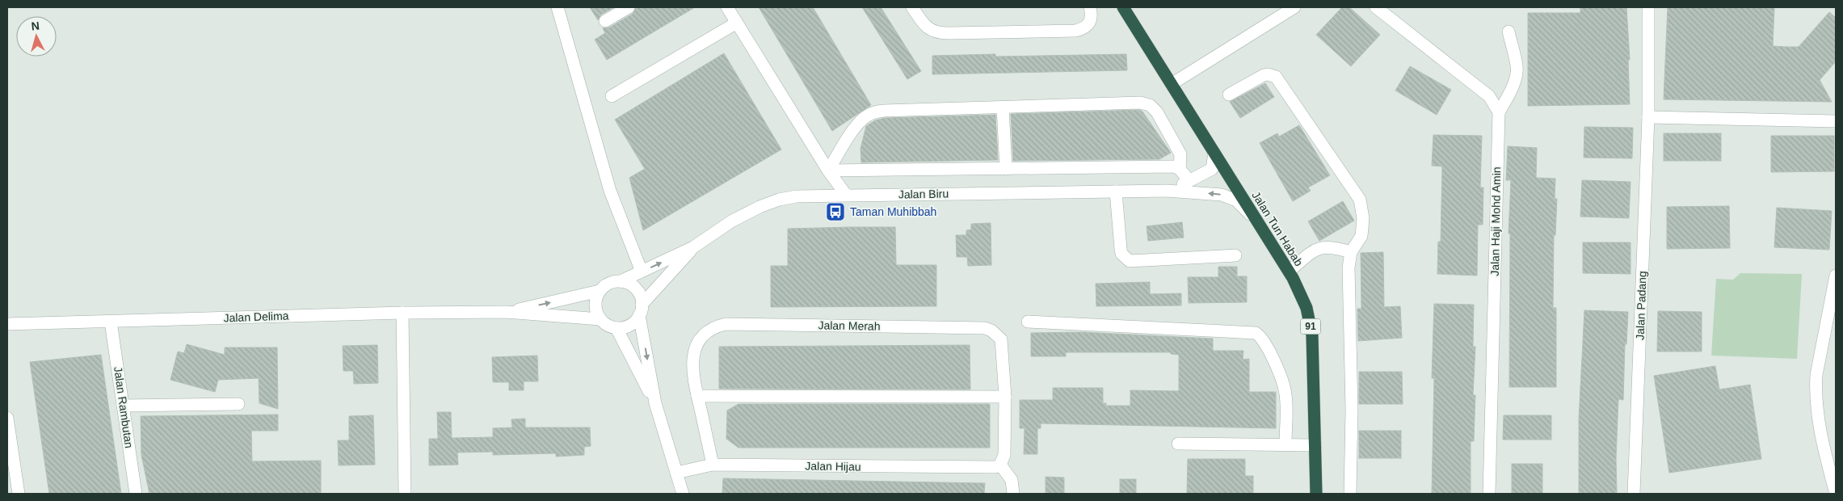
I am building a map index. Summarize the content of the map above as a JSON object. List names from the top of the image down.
{
  "streets": {
    "highway": ["Jalan Tun Habab", "91"],
    "street": [
      "Jalan Biru",
      "Jalan Haji Mohd Amin",
      "Jalan Padang",
      "Jalan Delima",
      "Jalan Merah",
      "Jalan Rambutan",
      "Jalan Hijau"
    ]
  },
  "crossings": [
    ["Jalan Biru", "Jalan Tun Habab"],
    ["Jalan Biru", "Jalan Delima"],
    ["Jalan Delima", "Jalan Rambutan"]
  ],
  "places": {
    "bus stop": ["Taman Muhibbah"]
  },
  "north": "top"
}
